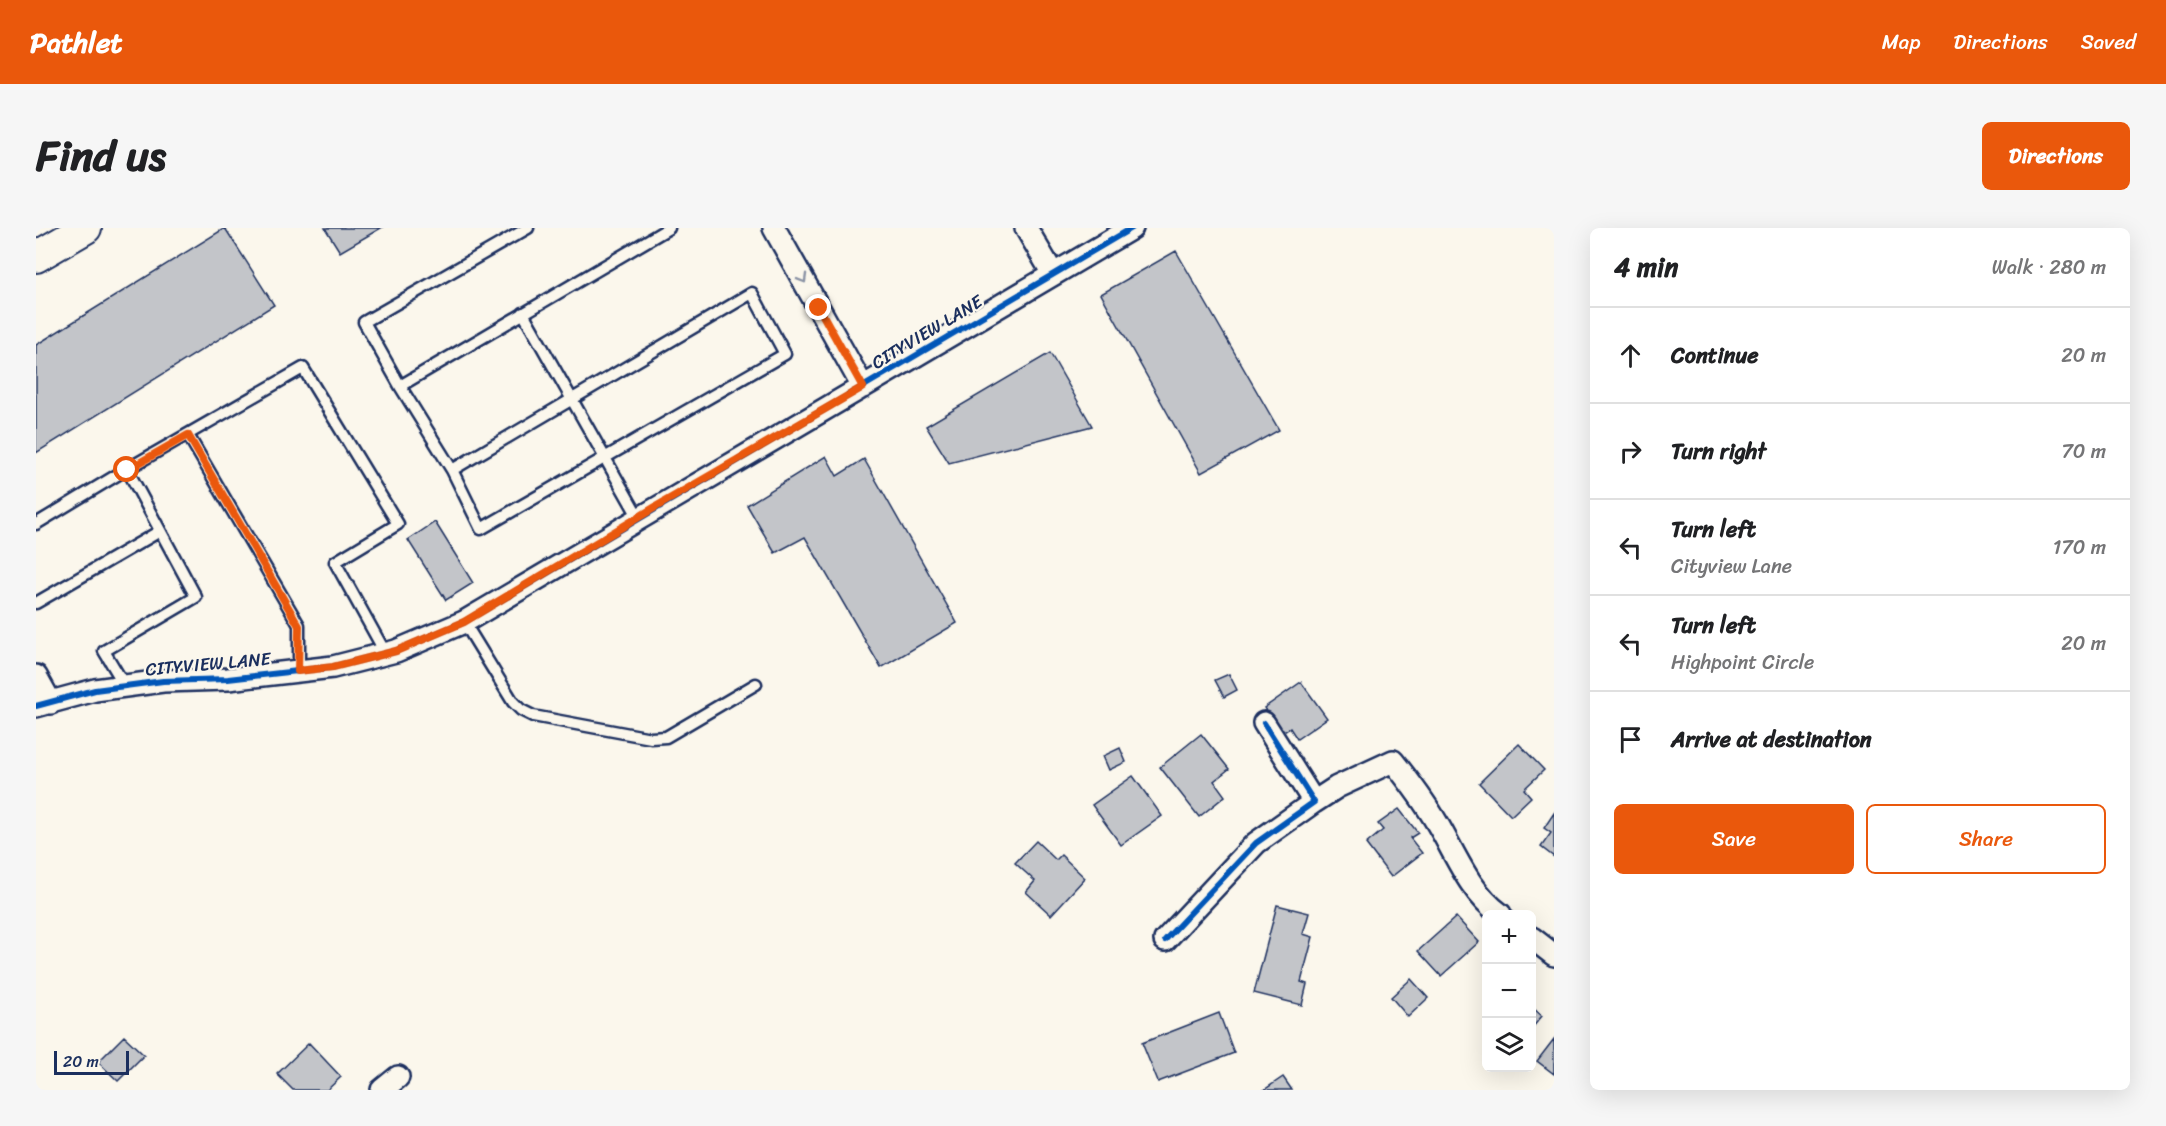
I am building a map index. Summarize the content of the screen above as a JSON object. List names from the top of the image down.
{
  "streets": {
    "street": ["CITYVIEW LANE"]
  },
  "scale_bar": "20 m",
  "page": {
    "header": "Pathlet",
    "nav": ["Map", "Directions", "Saved"],
    "title": "Find us",
    "buttons": [
      "Directions",
      ["Save", "Share"]
    ],
    "heading": ["4 min", "Walk · 280 m"],
    "list": [
      ["Continue", "20 m"],
      ["Turn right", "70 m"],
      ["Turn left", "Cityview Lane", "170 m"],
      ["Turn left", "Highpoint Circle", "20 m"],
      "Arrive at destination"
    ],
    "map_buttons": ["+", "−"],
    "scale": "20 m"
  }
}
